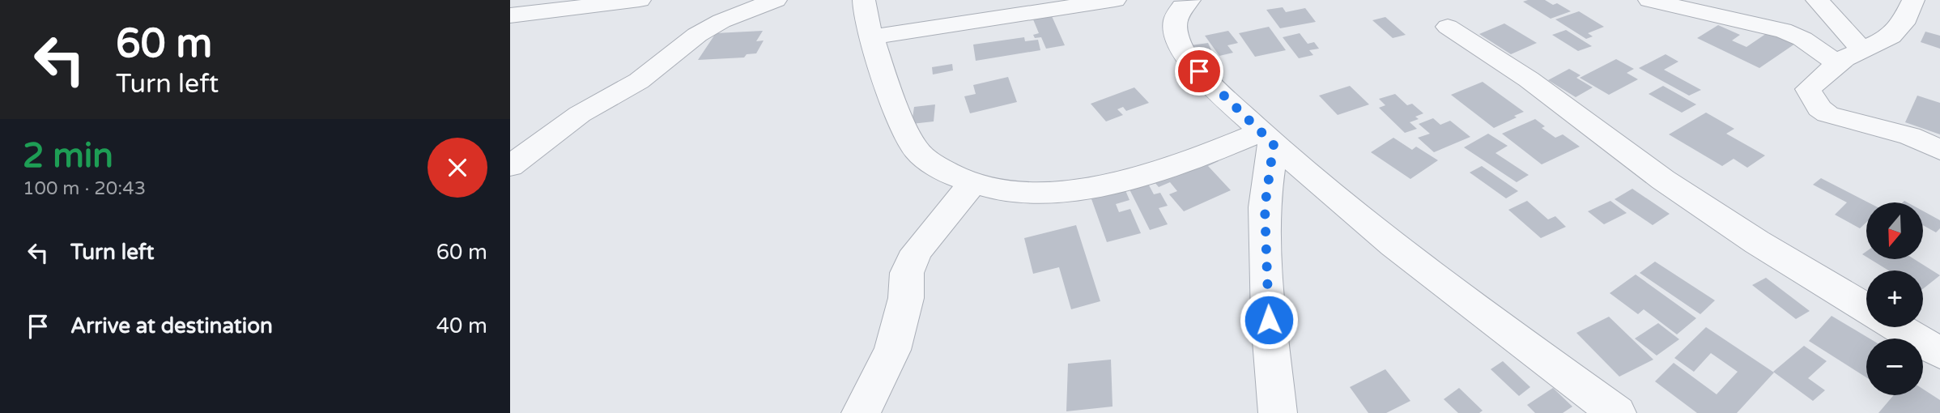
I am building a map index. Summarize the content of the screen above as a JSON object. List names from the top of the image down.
{
  "north": "bottom",
  "page": {
    "turn": ["60 m", "Turn left"],
    "heading": ["2 min", "100 m · 20:43"],
    "map_buttons": ["+", "−"],
    "list": [
      {
        "name": "Turn left",
        "value": "60 m"
      },
      {
        "name": "Arrive at destination",
        "value": "40 m"
      }
    ]
  }
}
